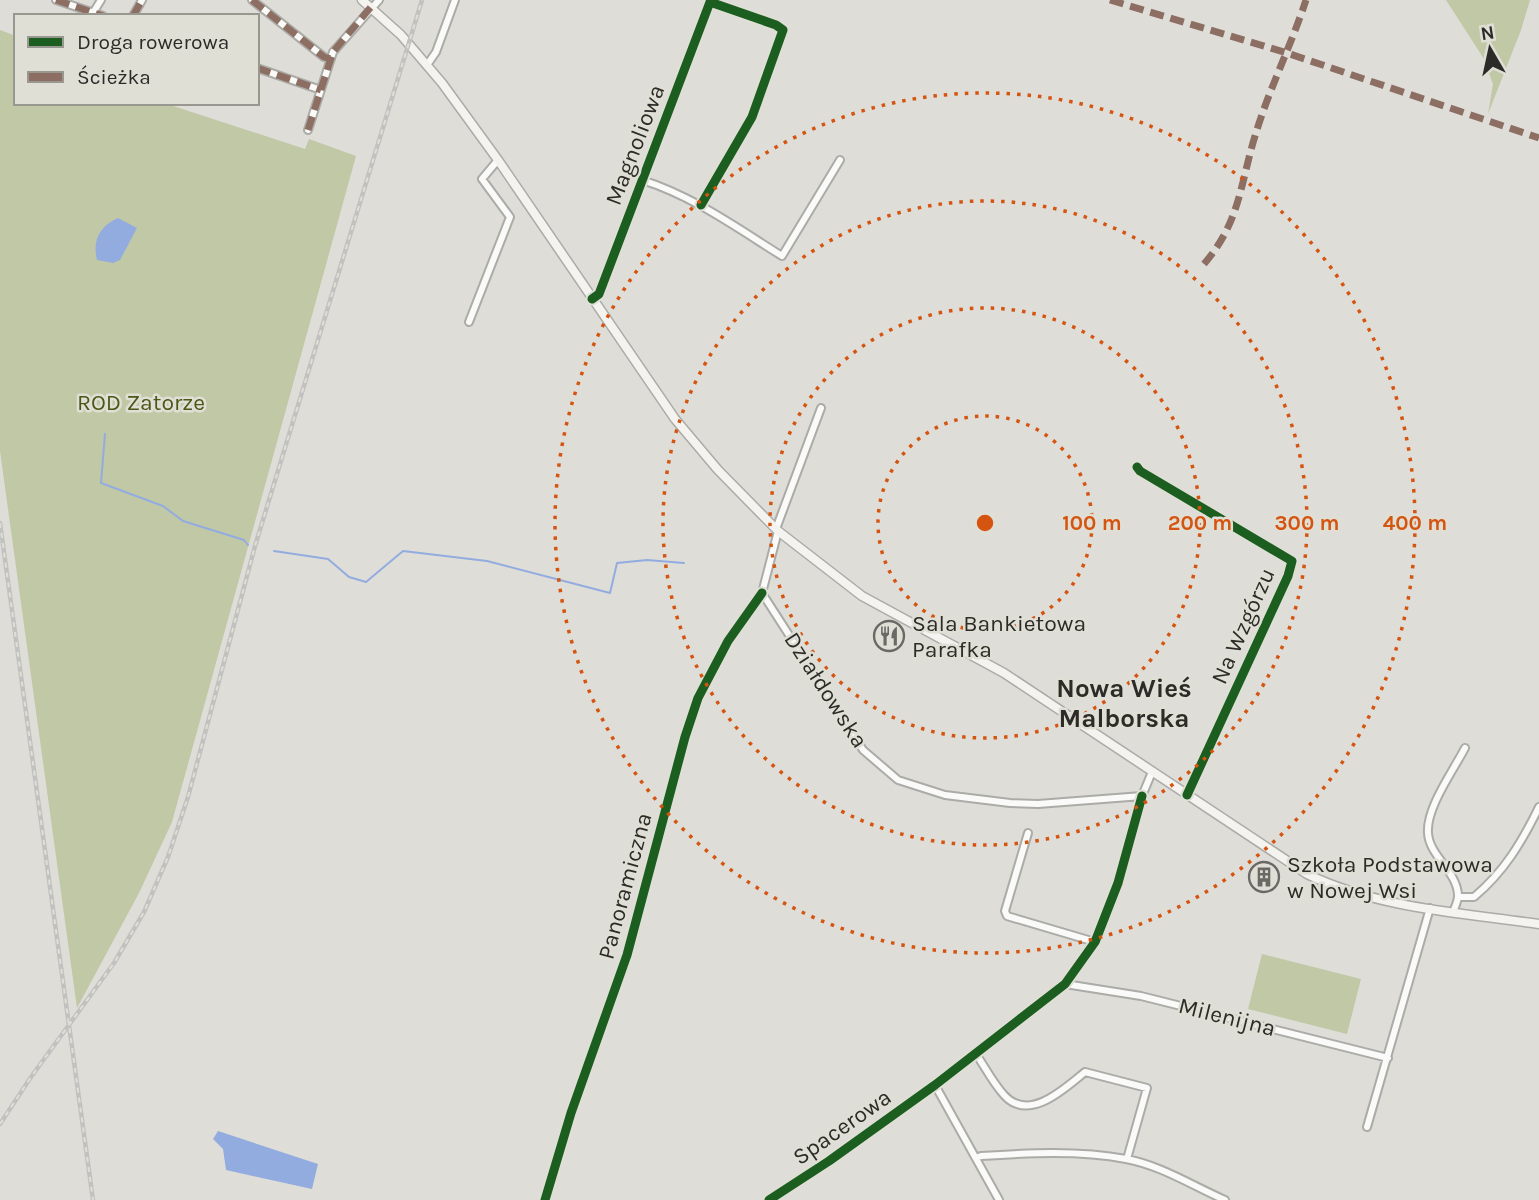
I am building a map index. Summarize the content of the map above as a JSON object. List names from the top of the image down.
{
  "streets": {
    "street": [
      "Magnoliowa",
      "Na Wzgórzu",
      "Działdowska",
      "Panoramiczna",
      "Milenijna",
      "Spacerowa"
    ]
  },
  "crossings": [
    ["Działdowska", "Panoramiczna"],
    ["Działdowska", "Spacerowa"],
    ["Milenijna", "Spacerowa"]
  ],
  "districts": ["Nowa Wieś Malborska"],
  "parks": ["ROD Zatorze"],
  "places": {
    "restaurant": ["Sala Bankietowa Parafka"],
    "building": ["Szkoła Podstawowa w Nowej Wsi"]
  },
  "legend": ["Droga rowerowa", "Ścieżka"],
  "north": "top",
  "rings": [
    "100 m",
    "200 m",
    "300 m",
    "400 m"
  ]
}
